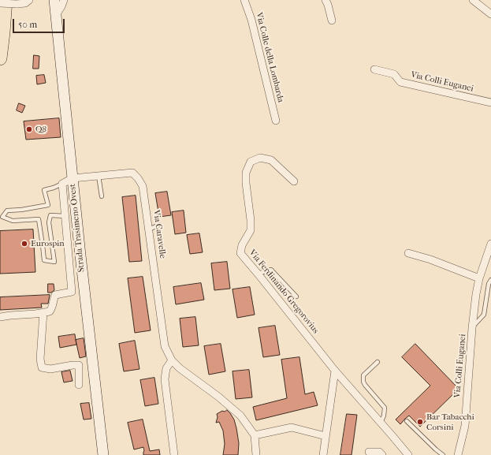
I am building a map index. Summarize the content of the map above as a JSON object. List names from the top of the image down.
{
  "streets": {
    "main road": ["Strada Trasimeno Ovest"],
    "street": [
      "Via Colle della Lombarda",
      "Via Colli Euganei",
      "Via Caravelle",
      "Via Ferdinando Gregorovius"
    ]
  },
  "crossings": [
    ["Strada Trasimeno Ovest", "Via Caravelle"]
  ],
  "places": ["Q8", "Eurospin", "Bar Tabacchi Corsini"],
  "scale_bar": "50 m"
}
